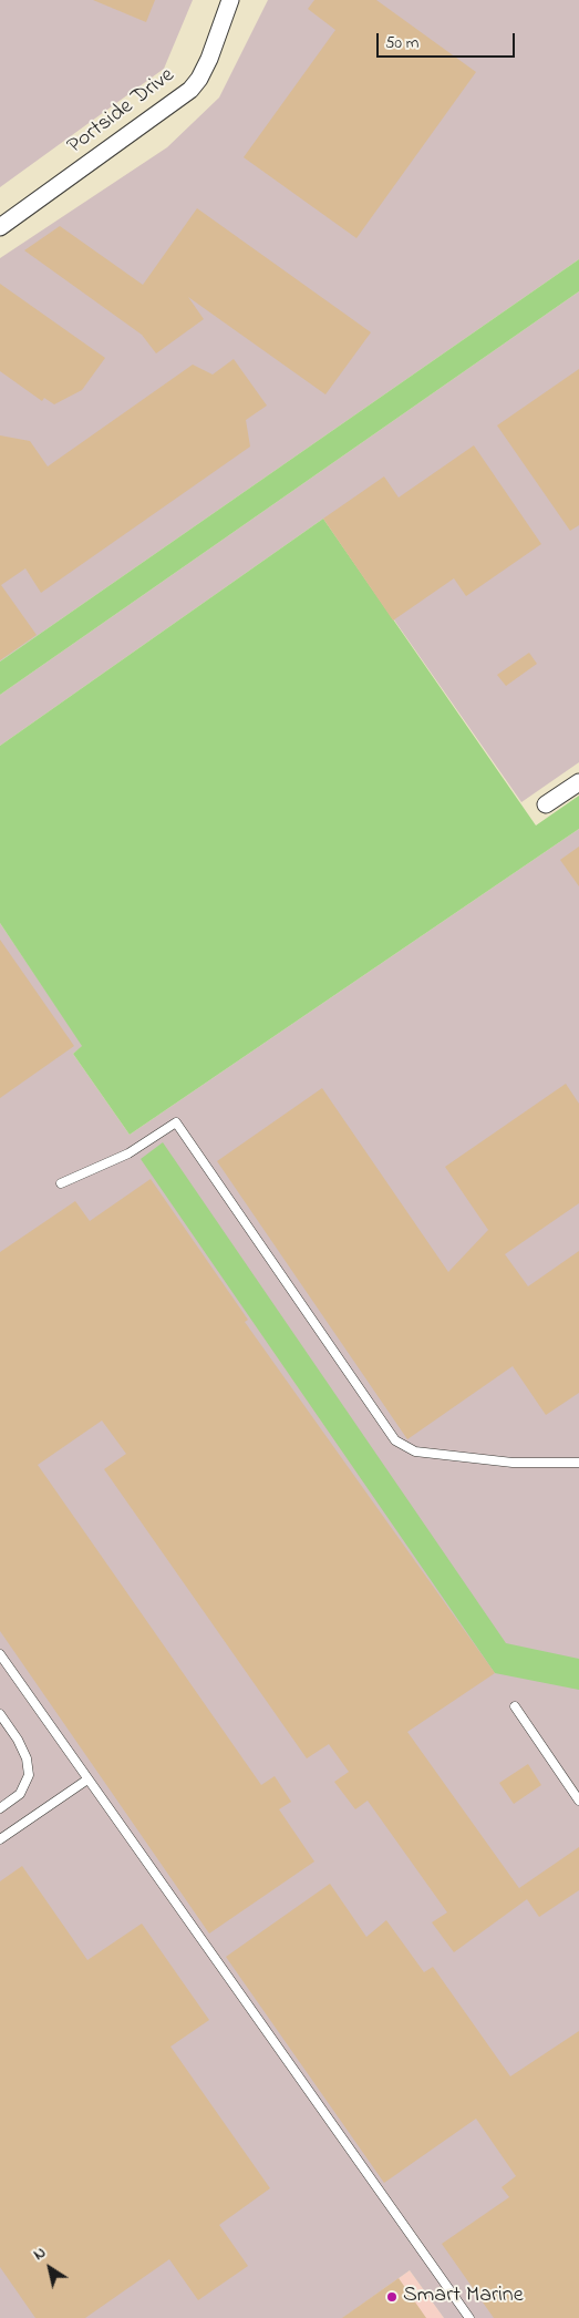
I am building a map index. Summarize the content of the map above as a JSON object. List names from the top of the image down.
{
  "streets": {
    "street": ["Portside Drive"]
  },
  "places": ["Smart Marine"],
  "scale_bar": "50 m",
  "north": "top left"
}
